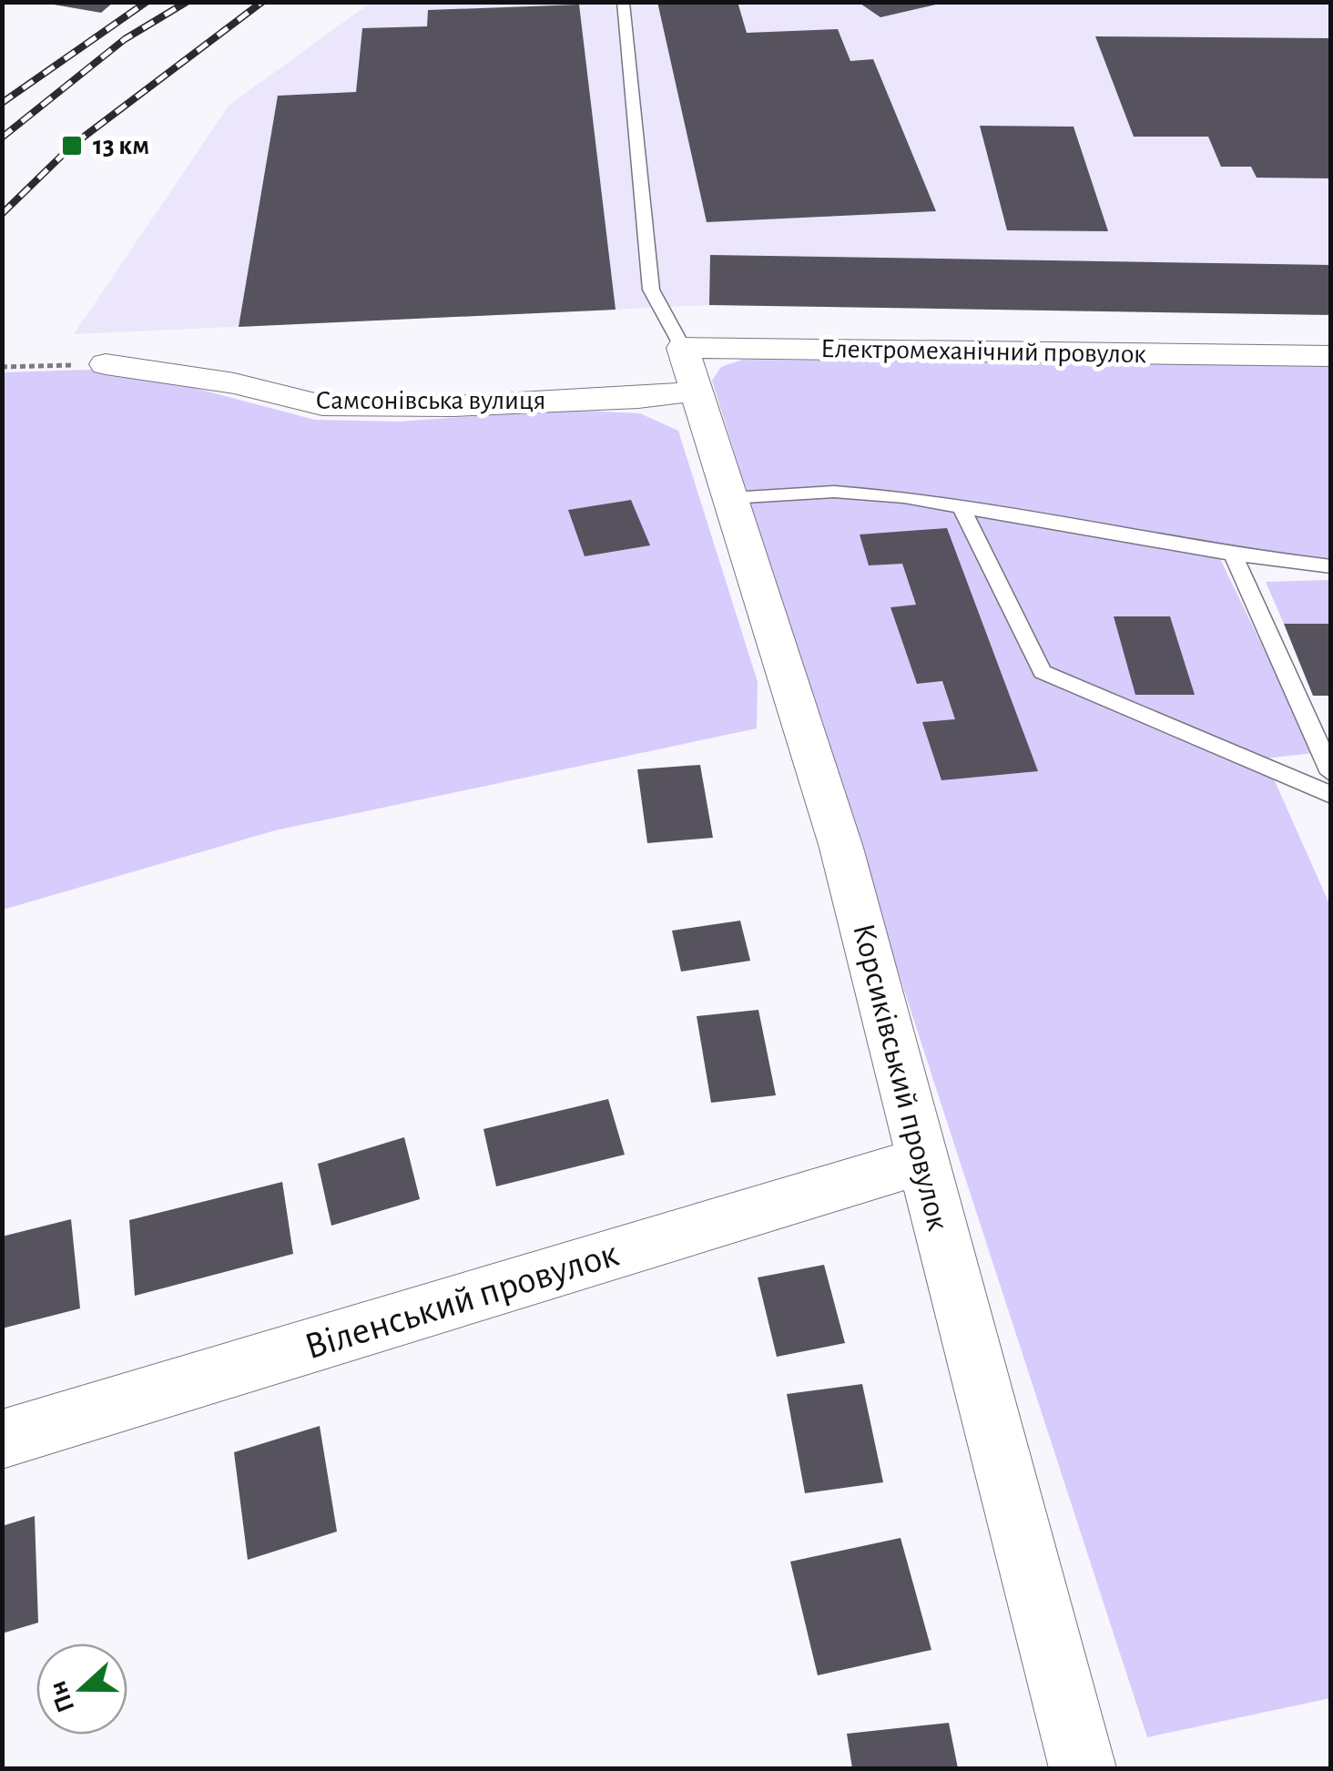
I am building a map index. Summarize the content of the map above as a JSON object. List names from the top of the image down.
{
  "streets": {
    "street": [
      "Електромеханічний провулок",
      "Самсонівська вулиця",
      "Корсиківський провулок",
      "Віленський провулок"
    ]
  },
  "crossings": [
    ["Самсонівська вулиця", "Корсиківський провулок"],
    ["Корсиківський провулок", "Віленський провулок"]
  ],
  "places": {
    "transit": ["13 км"]
  },
  "north": "left"
}
